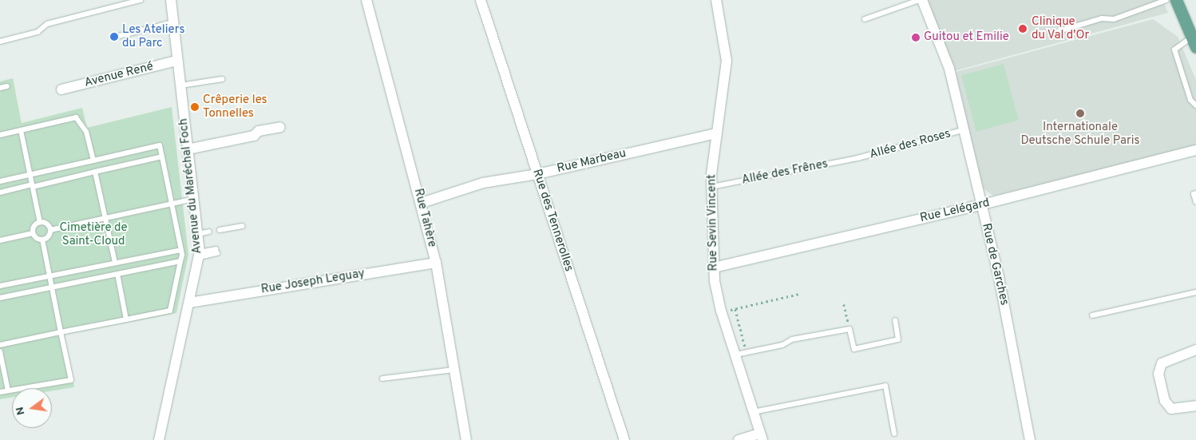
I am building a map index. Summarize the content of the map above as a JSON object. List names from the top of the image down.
{
  "streets": {
    "street": [
      "Avenue René",
      "Rue Marbeau",
      "Avenue du Maréchal Foch",
      "Rue Lelégard",
      "Rue Tahère",
      "Rue des Tennerolles",
      "Rue Sevin Vincent",
      "Rue de Garches",
      "Rue Joseph Leguay"
    ],
    "lane": ["Allée des Roses", "Allée des Frênes"]
  },
  "crossings": [
    ["Avenue René", "Avenue du Maréchal Foch"],
    ["Allée des Roses", "Allée des Frênes"],
    ["Allée des Roses", "Rue de Garches"],
    ["Rue Marbeau", "Rue Tahère"],
    ["Rue Marbeau", "Rue des Tennerolles"],
    ["Rue Marbeau", "Rue Sevin Vincent"],
    ["Allée des Frênes", "Rue Sevin Vincent"],
    ["Avenue du Maréchal Foch", "Rue Joseph Leguay"],
    ["Rue Lelégard", "Rue Sevin Vincent"],
    ["Rue Lelégard", "Rue de Garches"],
    ["Rue Tahère", "Rue Joseph Leguay"]
  ],
  "parks": ["Cimetière de Saint-Cloud"],
  "places": [
    "Clinique du Val d'Or",
    "Les Ateliers du Parc",
    "Guitou et Emilie",
    "Crêperie les Tonnelles",
    "Internationale Deutsche Schule Paris"
  ],
  "north": "left"
}
